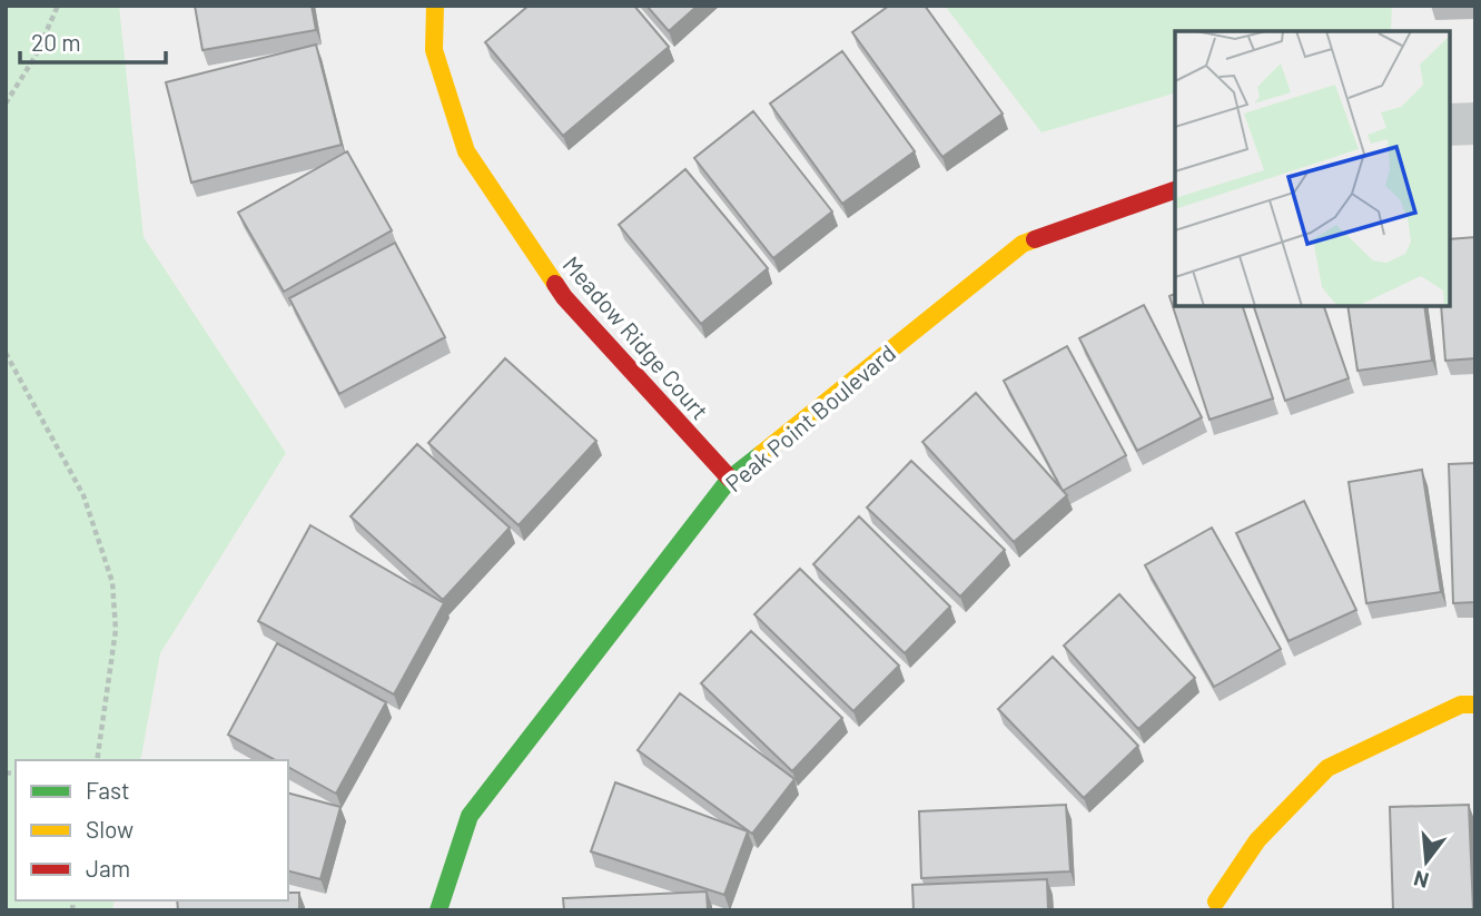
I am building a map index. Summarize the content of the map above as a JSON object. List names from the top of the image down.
{
  "streets": {
    "street": ["Meadow Ridge Court", "Peak Point Boulevard"]
  },
  "crossings": [
    ["Meadow Ridge Court", "Peak Point Boulevard"]
  ],
  "legend": ["Fast", "Slow", "Jam"],
  "scale_bar": "20 m",
  "north": "bottom"
}
